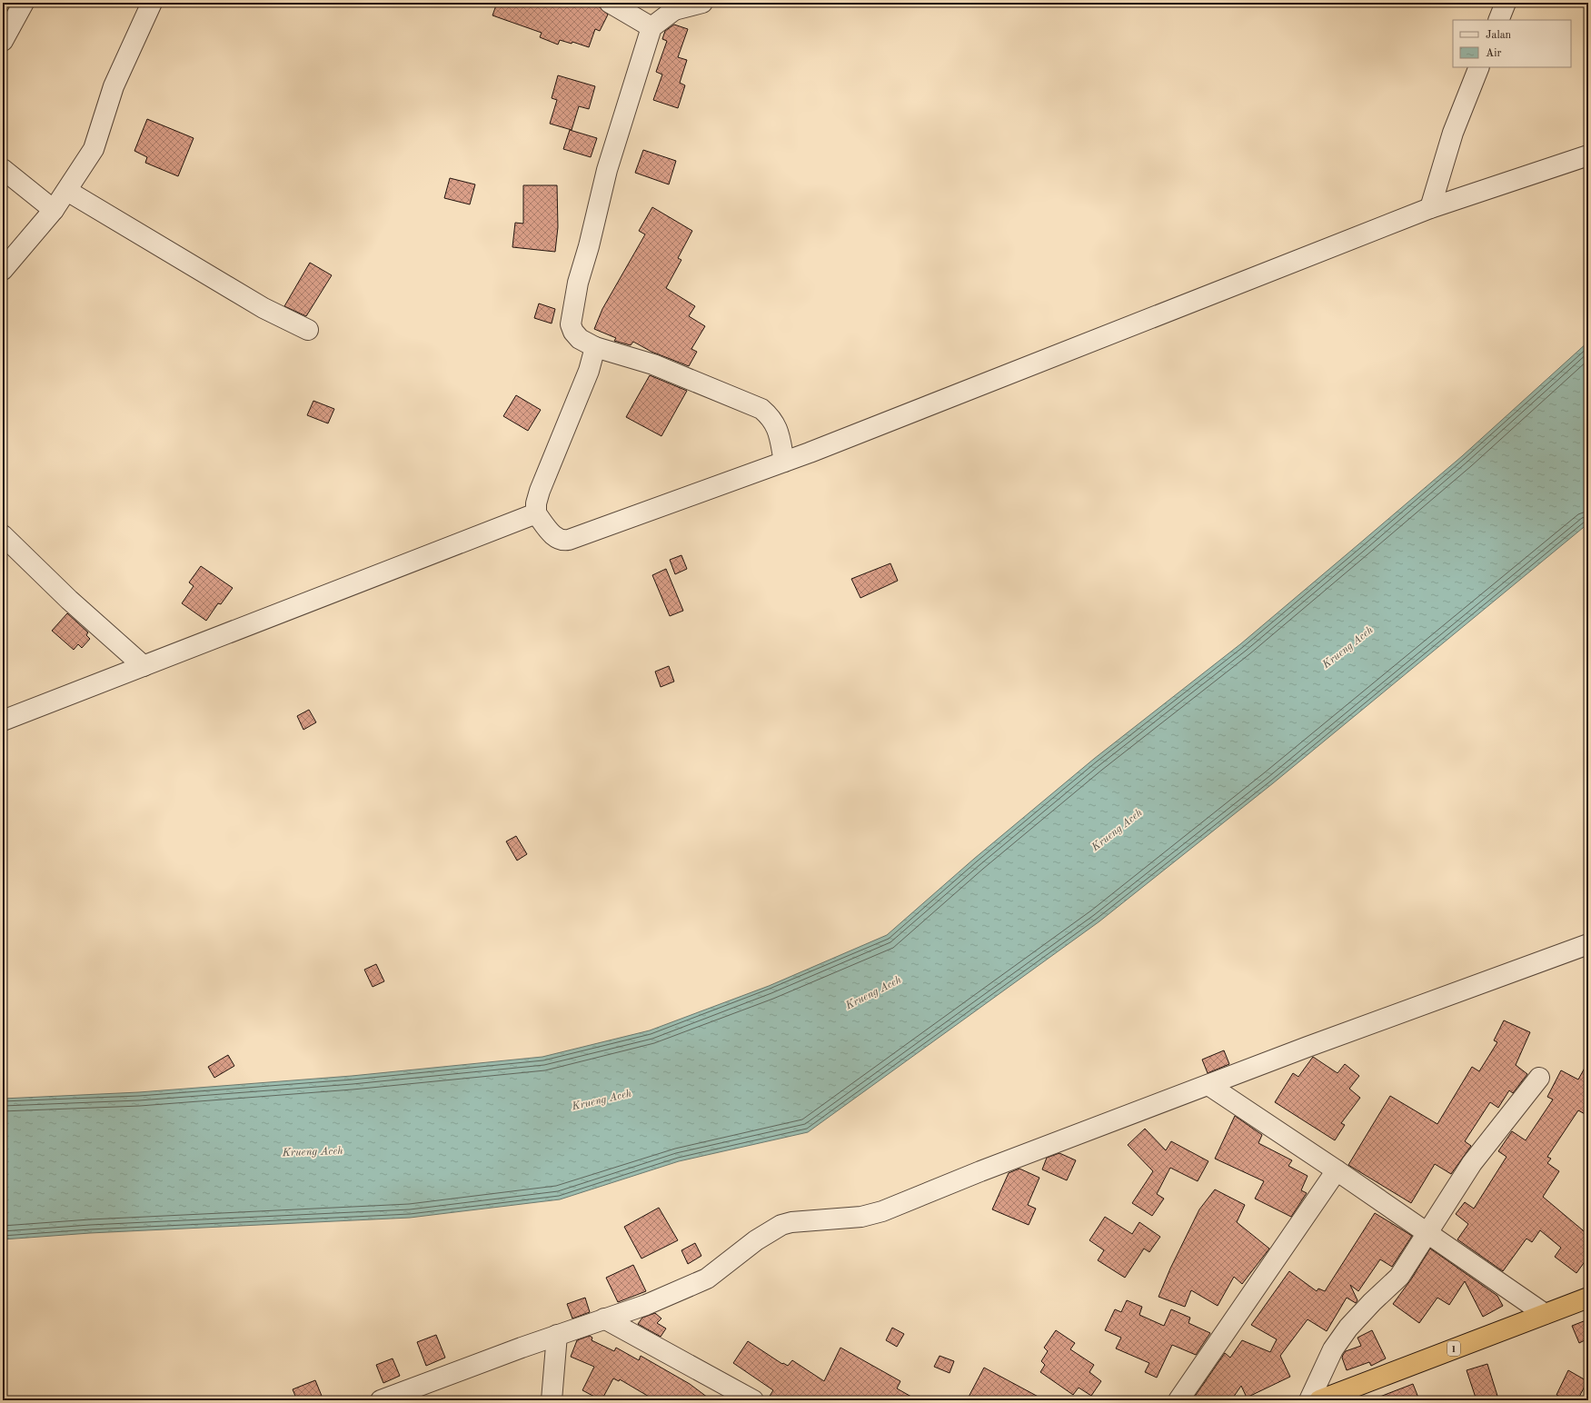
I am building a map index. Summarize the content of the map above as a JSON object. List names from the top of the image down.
{
  "streets": {
    "highway": ["1"]
  },
  "water": ["Krueng Aceh"],
  "legend": ["Jalan", "Air"]
}
